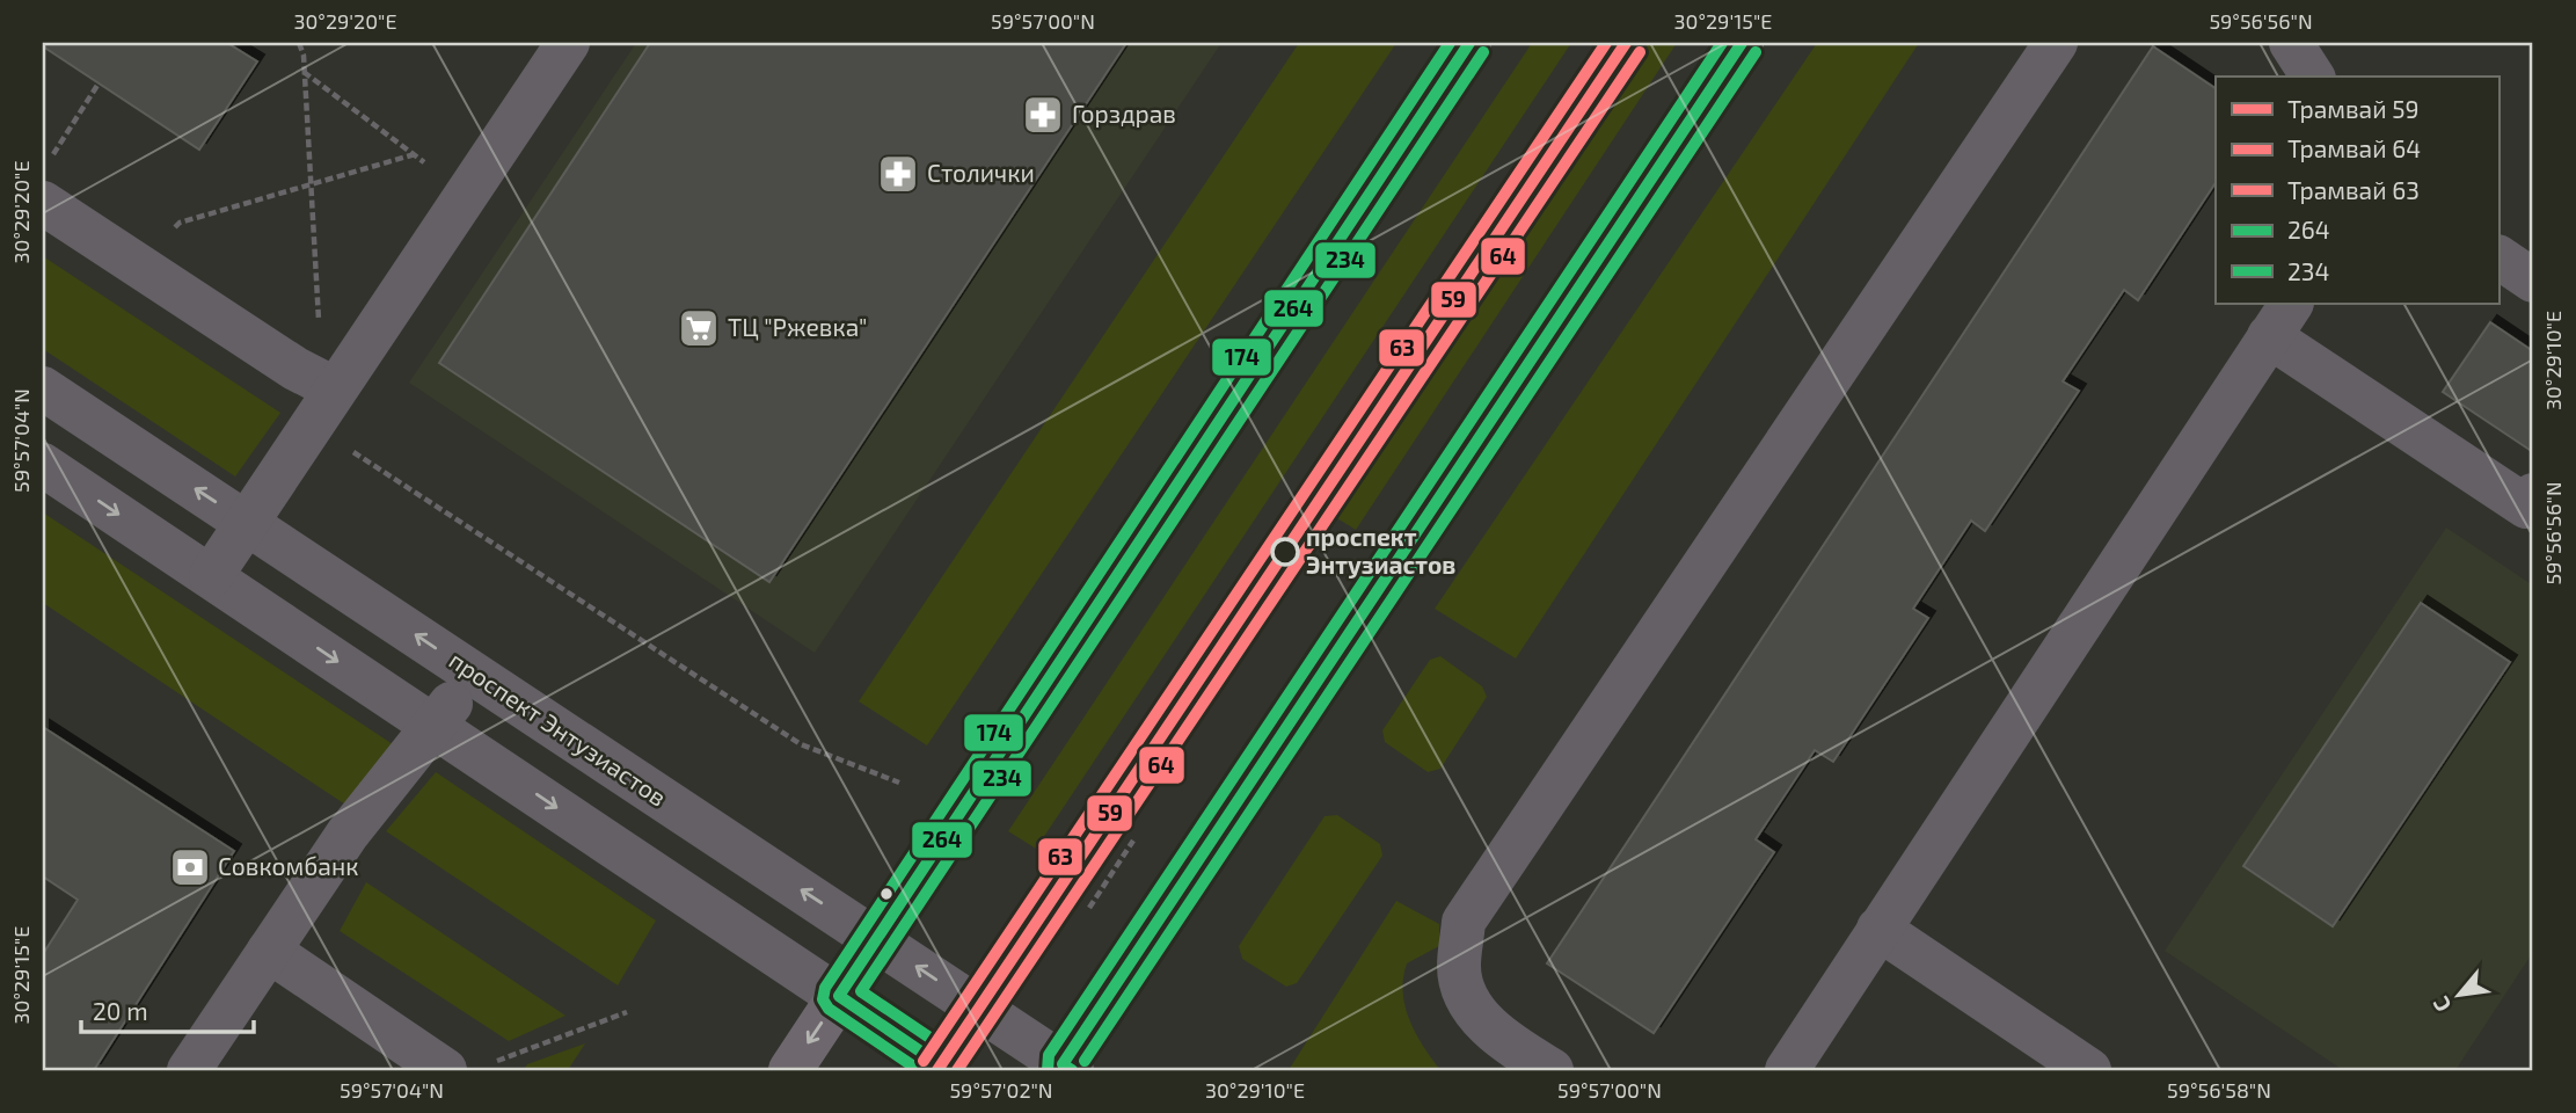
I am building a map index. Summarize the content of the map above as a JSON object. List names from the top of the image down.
{
  "streets": {
    "street": ["проспект Энтузиастов"]
  },
  "places": {
    "pharmacy": ["Горздрав", "Столички"],
    "supermarket": ["ТЦ \"Ржевка\""],
    "other": ["проспект Энтузиастов"],
    "bank": ["Совкомбанк"]
  },
  "lines": [
    "tram line 59",
    "tram line 63",
    "transit line 264",
    "transit line 174",
    "tram line 64",
    "transit line 234"
  ],
  "legend": [
    "Трамвай 59",
    "Трамвай 64",
    "Трамвай 63",
    "264",
    "234"
  ],
  "scale_bar": "20 m",
  "north": "bottom left",
  "coordinates": [
    "30°29'20\"E",
    "59°57'00\"N",
    "30°29'15\"E",
    "59°56'56\"N",
    "30°29'10\"E",
    "59°57'04\"N",
    "59°57'02\"N",
    "59°56'58\"N"
  ]
}
